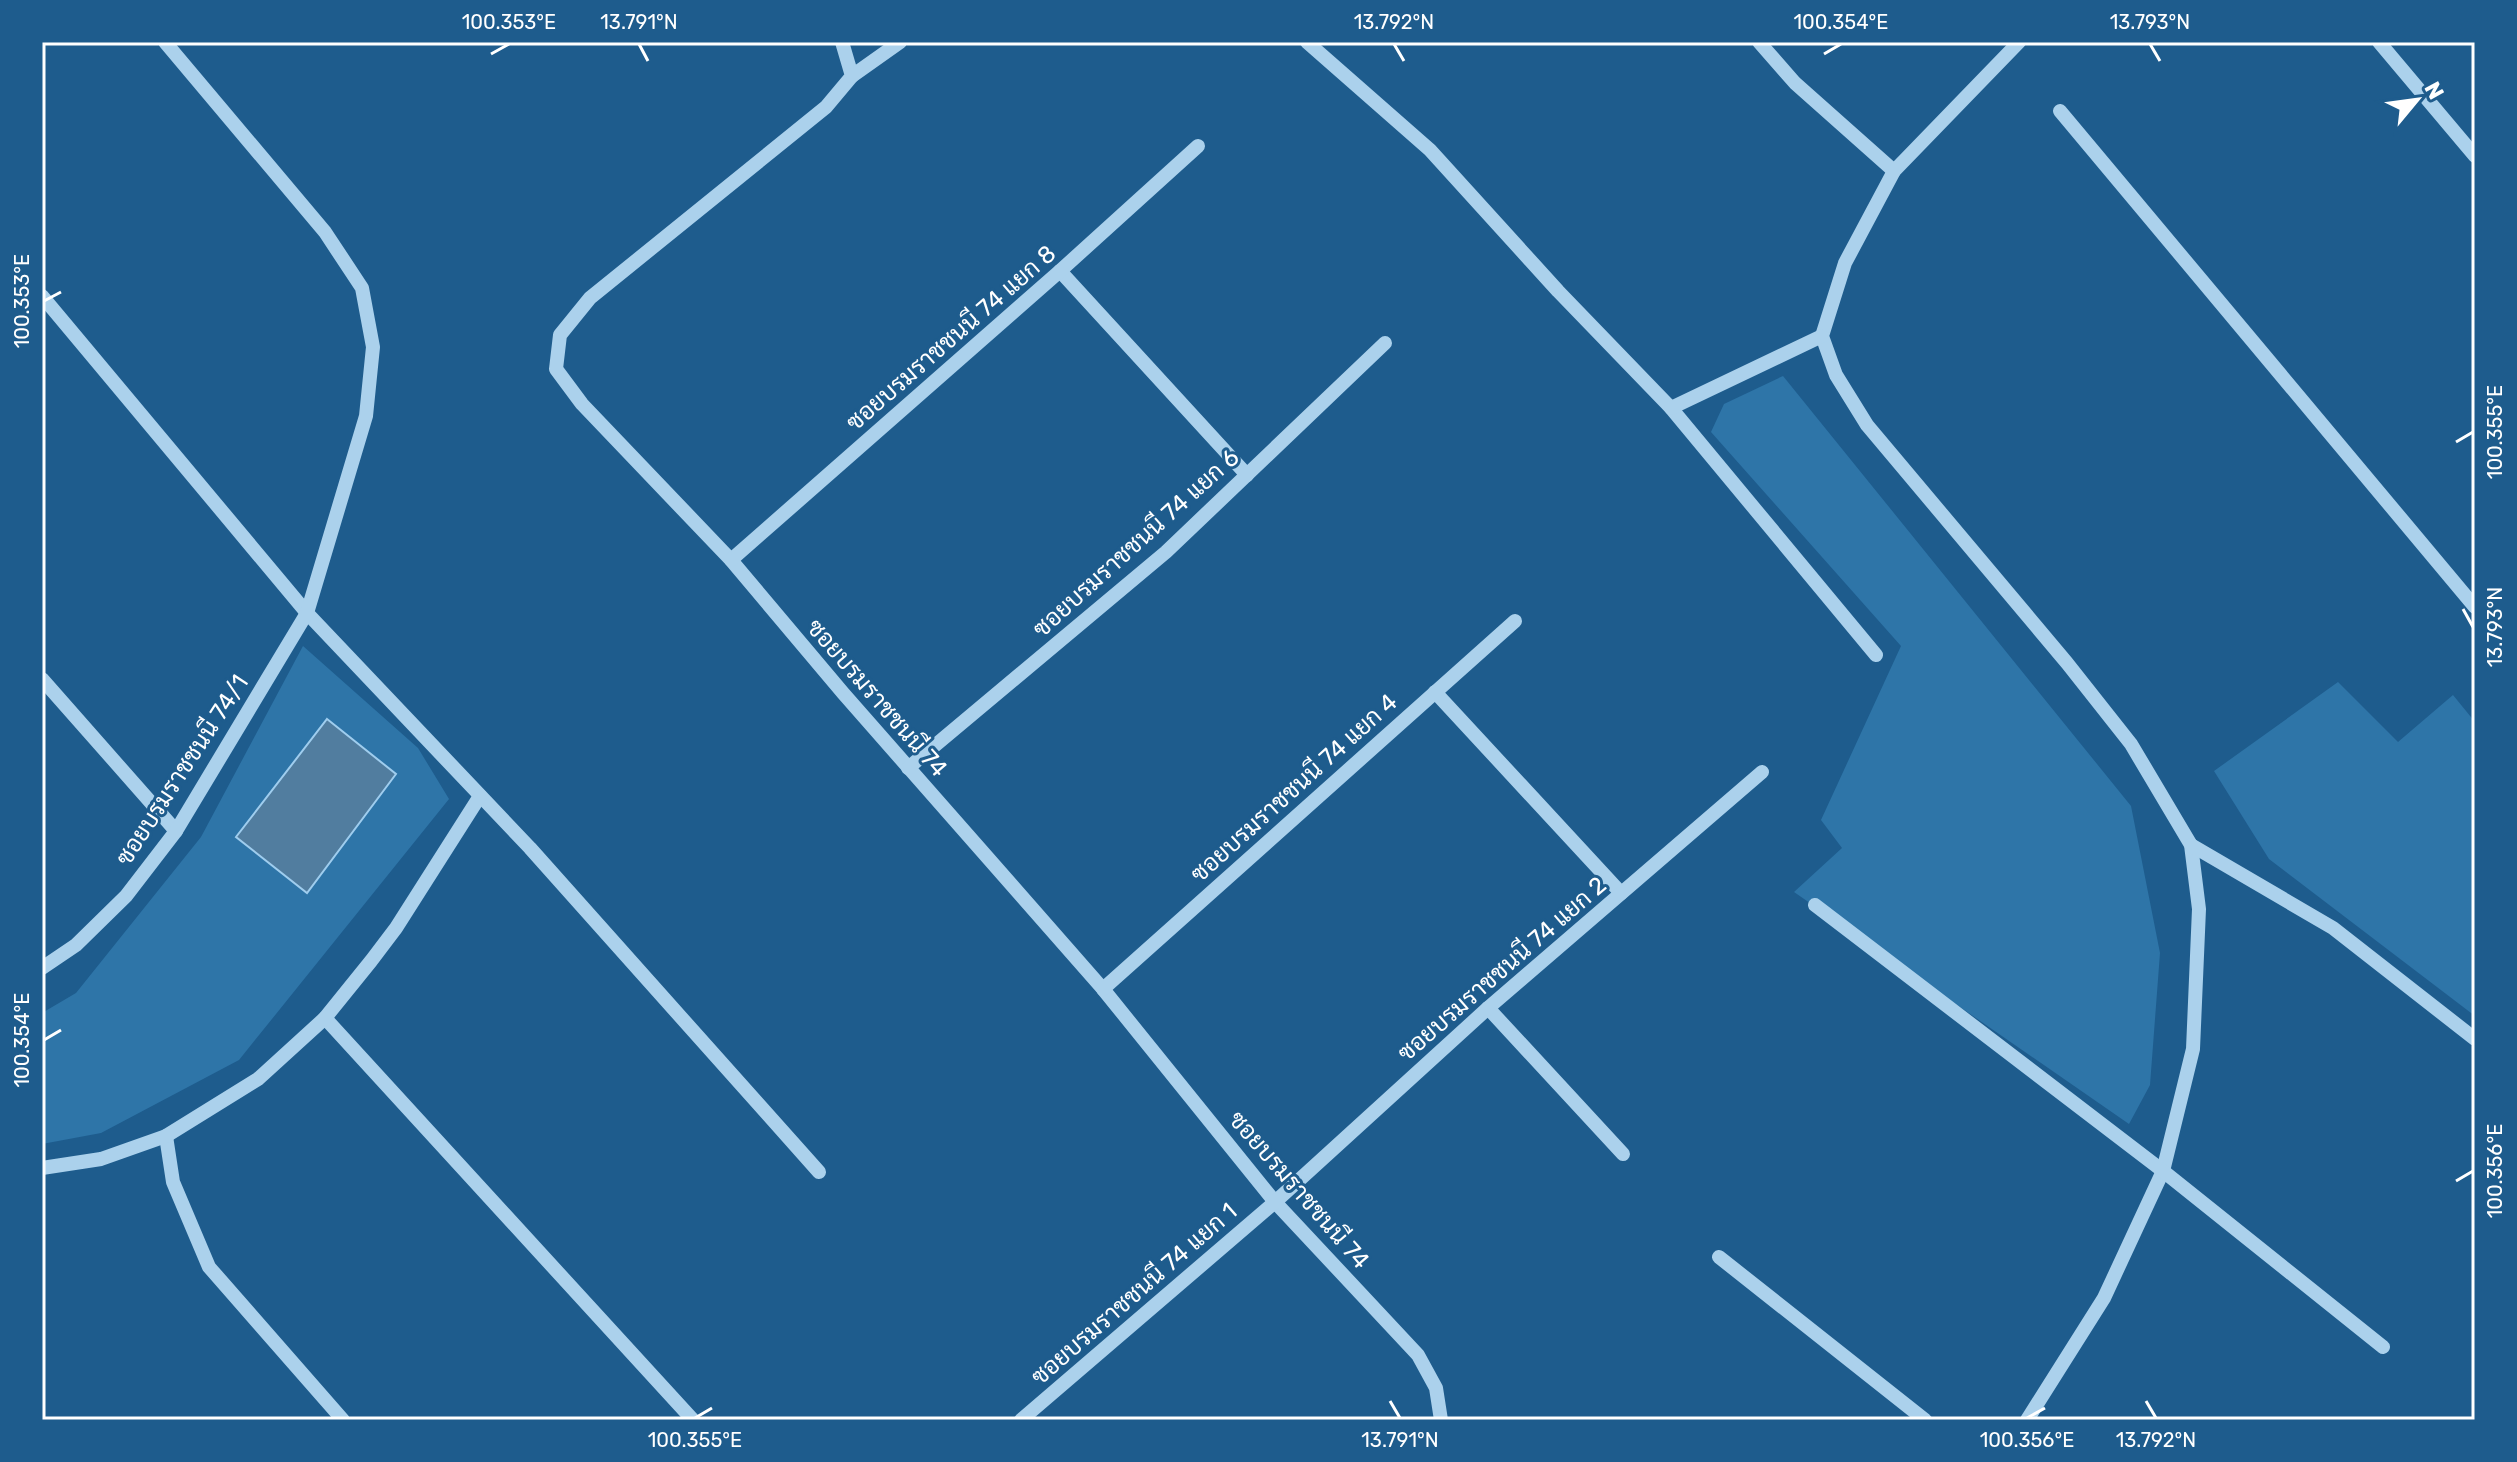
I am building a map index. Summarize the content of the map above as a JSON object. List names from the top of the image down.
{
  "streets": {
    "street": [
      "ซอยบรมราชชนนี 74 แยก 8",
      "ซอยบรมราชชนนี 74 แยก 6",
      "ซอยบรมราชชนนี 74",
      "ซอยบรมราชชนนี 74/1",
      "ซอยบรมราชชนนี 74 แยก 4",
      "ซอยบรมราชชนนี 74 แยก 2",
      "ซอยบรมราชชนนี 74 แยก 1"
    ]
  },
  "crossings": [
    ["ซอยบรมราชชนนี 74 แยก 8", "ซอยบรมราชชนนี 74"],
    ["ซอยบรมราชชนนี 74 แยก 6", "ซอยบรมราชชนนี 74"],
    ["ซอยบรมราชชนนี 74", "ซอยบรมราชชนนี 74 แยก 4"],
    ["ซอยบรมราชชนนี 74", "ซอยบรมราชชนนี 74 แยก 2"],
    ["ซอยบรมราชชนนี 74", "ซอยบรมราชชนนี 74 แยก 1"],
    ["ซอยบรมราชชนนี 74 แยก 2", "ซอยบรมราชชนนี 74 แยก 1"]
  ],
  "north": "top right",
  "coordinates": [
    "100.353°E",
    "13.791°N",
    "13.792°N",
    "100.354°E",
    "13.793°N",
    "100.355°E",
    "100.356°E"
  ]
}
